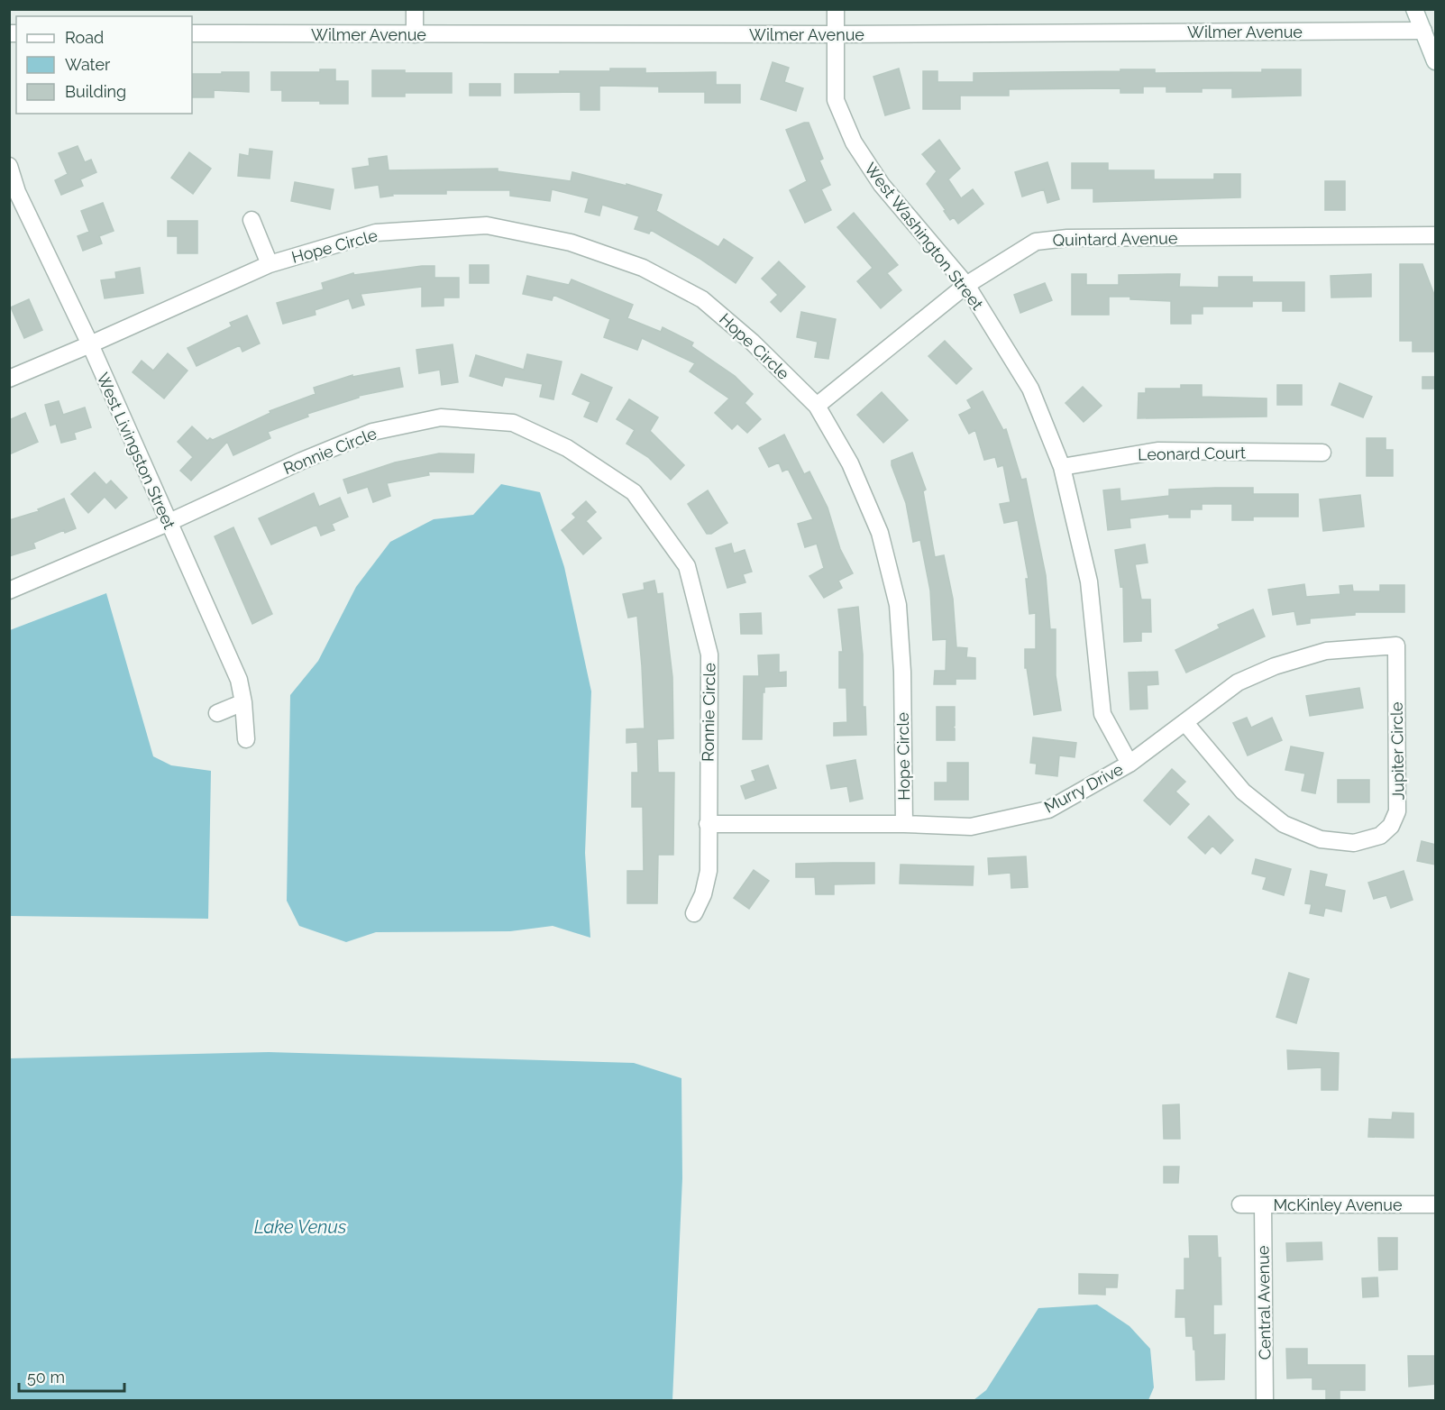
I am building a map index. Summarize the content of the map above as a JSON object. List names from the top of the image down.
{
  "streets": {
    "street": [
      "Wilmer Avenue",
      "West Washington Street",
      "Quintard Avenue",
      "Hope Circle",
      "West Livingston Street",
      "Ronnie Circle",
      "Leonard Court",
      "Jupiter Circle",
      "Murry Drive",
      "McKinley Avenue",
      "Central Avenue"
    ]
  },
  "crossings": [
    ["Wilmer Avenue", "West Washington Street"],
    ["West Washington Street", "Quintard Avenue"],
    ["West Washington Street", "Leonard Court"],
    ["West Washington Street", "Murry Drive"],
    ["Quintard Avenue", "Hope Circle"],
    ["Hope Circle", "West Livingston Street"],
    ["Hope Circle", "Murry Drive"],
    ["West Livingston Street", "Ronnie Circle"],
    ["Ronnie Circle", "Murry Drive"],
    ["Jupiter Circle", "Murry Drive"],
    ["McKinley Avenue", "Central Avenue"]
  ],
  "water": ["Lake Venus"],
  "legend": ["Road", "Water", "Building"],
  "scale_bar": "50 m"
}
